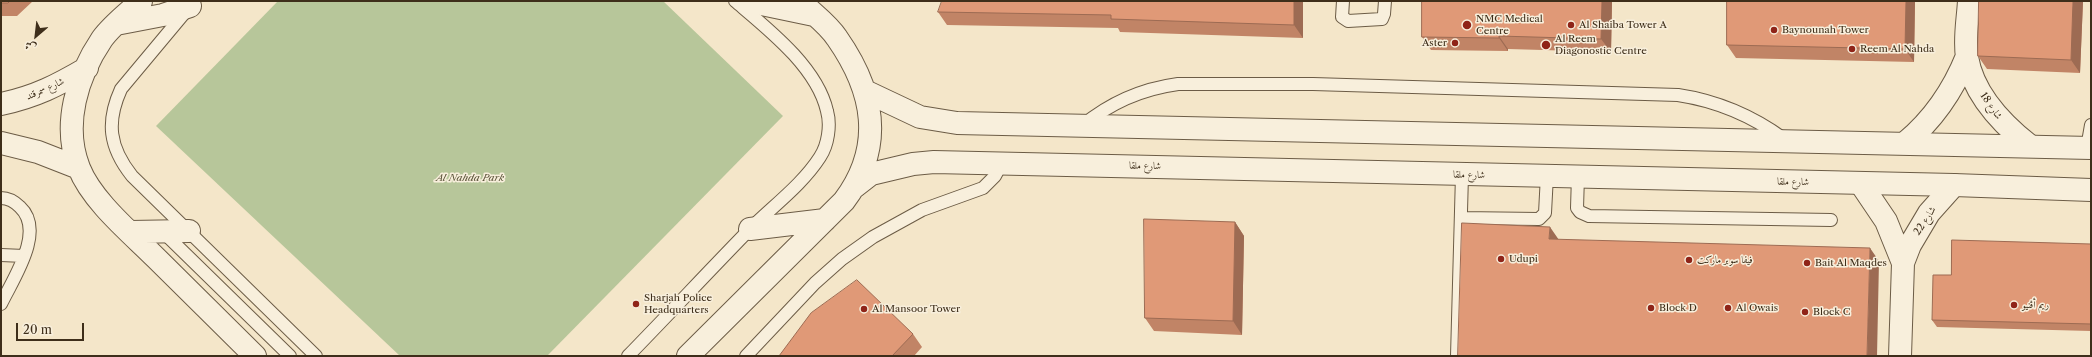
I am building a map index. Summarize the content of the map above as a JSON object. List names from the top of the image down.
{
  "streets": {
    "street": [
      "شارع سمرقند",
      "شارع 18",
      "شارع ملقا",
      "شارع 22"
    ]
  },
  "crossings": [
    ["شارع ملقا", "شارع 22"]
  ],
  "parks": ["Al Nahda Park"],
  "places": [
    "NMC Medical Centre",
    "Al Shaiba Tower A",
    "Baynounah Tower",
    "Aster",
    "Al Reem Diagonostic Centre",
    "Reem Al Nahda",
    "Udupi",
    "فيفا سوبر ماركت",
    "Bait Al Maqdes",
    "Sharjah Police Headquarters",
    "ريم أڤنيو",
    "Block D",
    "Al Owais",
    "Al Mansoor Tower",
    "Block C"
  ],
  "scale_bar": "20 m",
  "north": "bottom left"
}
